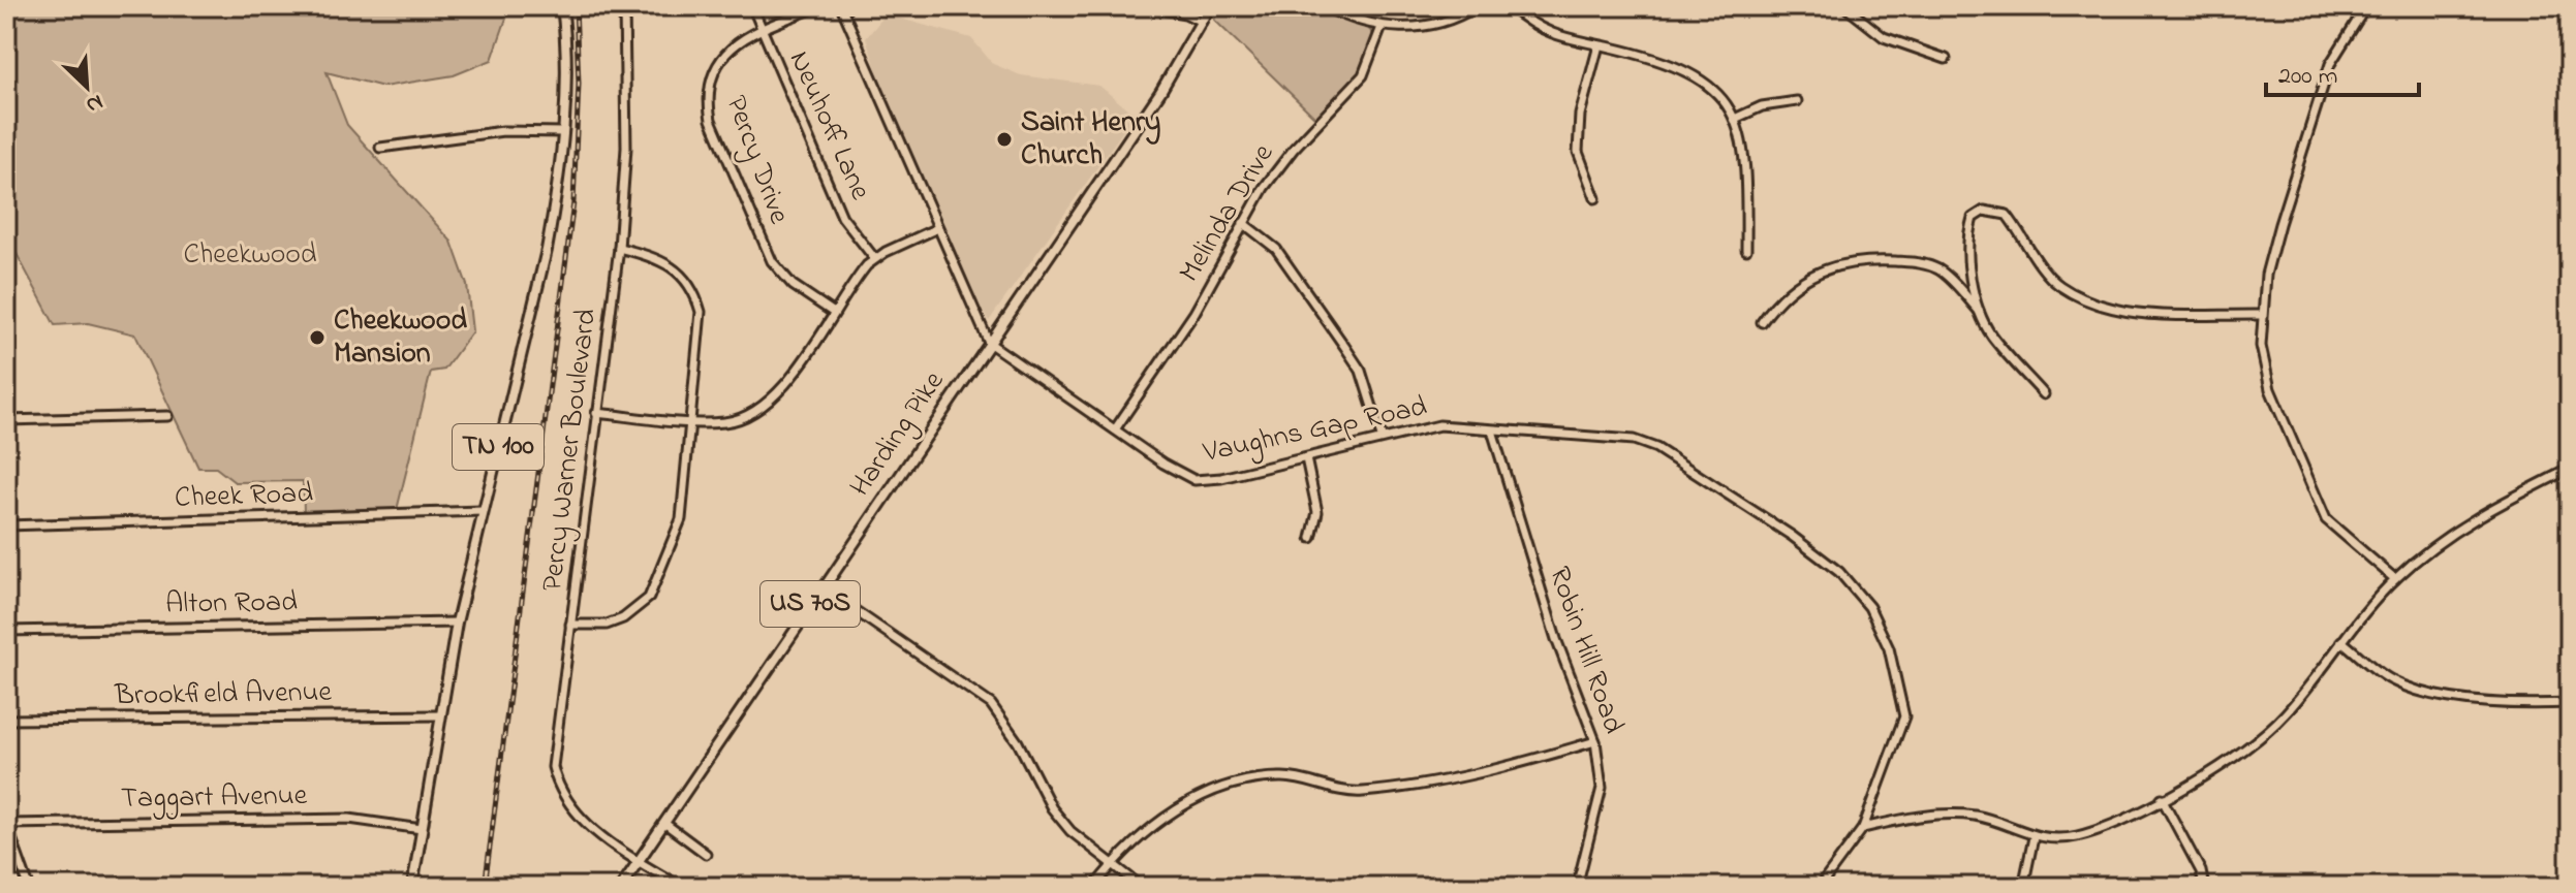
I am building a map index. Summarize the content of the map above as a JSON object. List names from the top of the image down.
{
  "streets": {
    "main road": ["Harding Pike", "TN 100", "US 70S"],
    "street": [
      "Neuhoff Lane",
      "Percy Drive",
      "Melinda Drive",
      "Vaughns Gap Road",
      "Percy Warner Boulevard",
      "Cheek Road",
      "Alton Road",
      "Robin Hill Road",
      "Brookfield Avenue",
      "Taggart Avenue"
    ]
  },
  "crossings": [
    ["Neuhoff Lane", "Percy Drive"],
    ["Melinda Drive", "Vaughns Gap Road"],
    ["Vaughns Gap Road", "Harding Pike"],
    ["Vaughns Gap Road", "Robin Hill Road"],
    ["Harding Pike", "Percy Warner Boulevard"],
    ["TN 100", "Cheek Road"],
    ["TN 100", "Alton Road"],
    ["TN 100", "Brookfield Avenue"],
    ["TN 100", "Taggart Avenue"]
  ],
  "parks": ["Cheekwood"],
  "places": ["Saint Henry Church", "Cheekwood Mansion"],
  "scale_bar": "200 m",
  "north": "bottom right"
}
